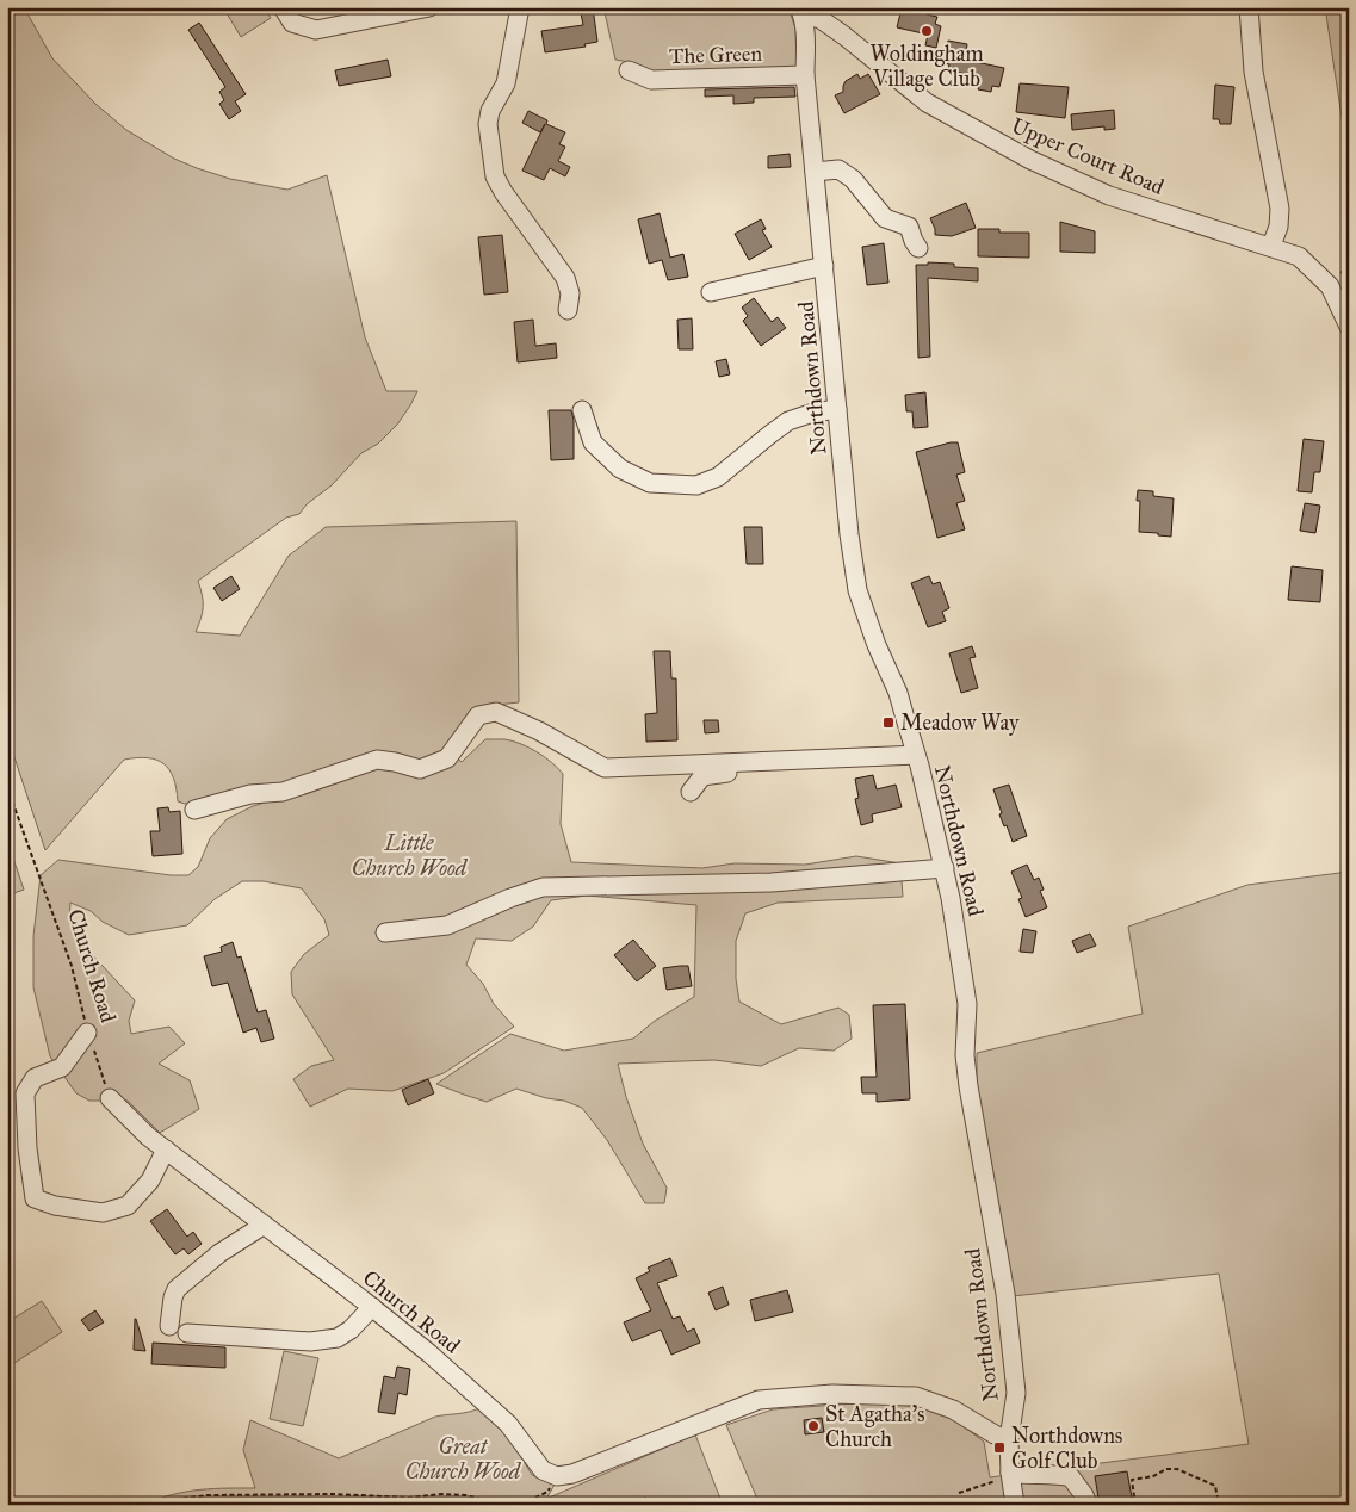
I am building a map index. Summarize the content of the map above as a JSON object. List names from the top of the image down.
{
  "streets": {
    "street": [
      "The Green",
      "Upper Court Road",
      "Northdown Road",
      "Church Road"
    ]
  },
  "crossings": [
    ["The Green", "Northdown Road"],
    ["Upper Court Road", "Northdown Road"]
  ],
  "parks": ["Little Church Wood", "Great Church Wood"],
  "places": {
    "other": ["Woldingham Village Club", "St Agatha's Church"],
    "transit": ["Meadow Way", "Northdowns Golf Club"]
  }
}
